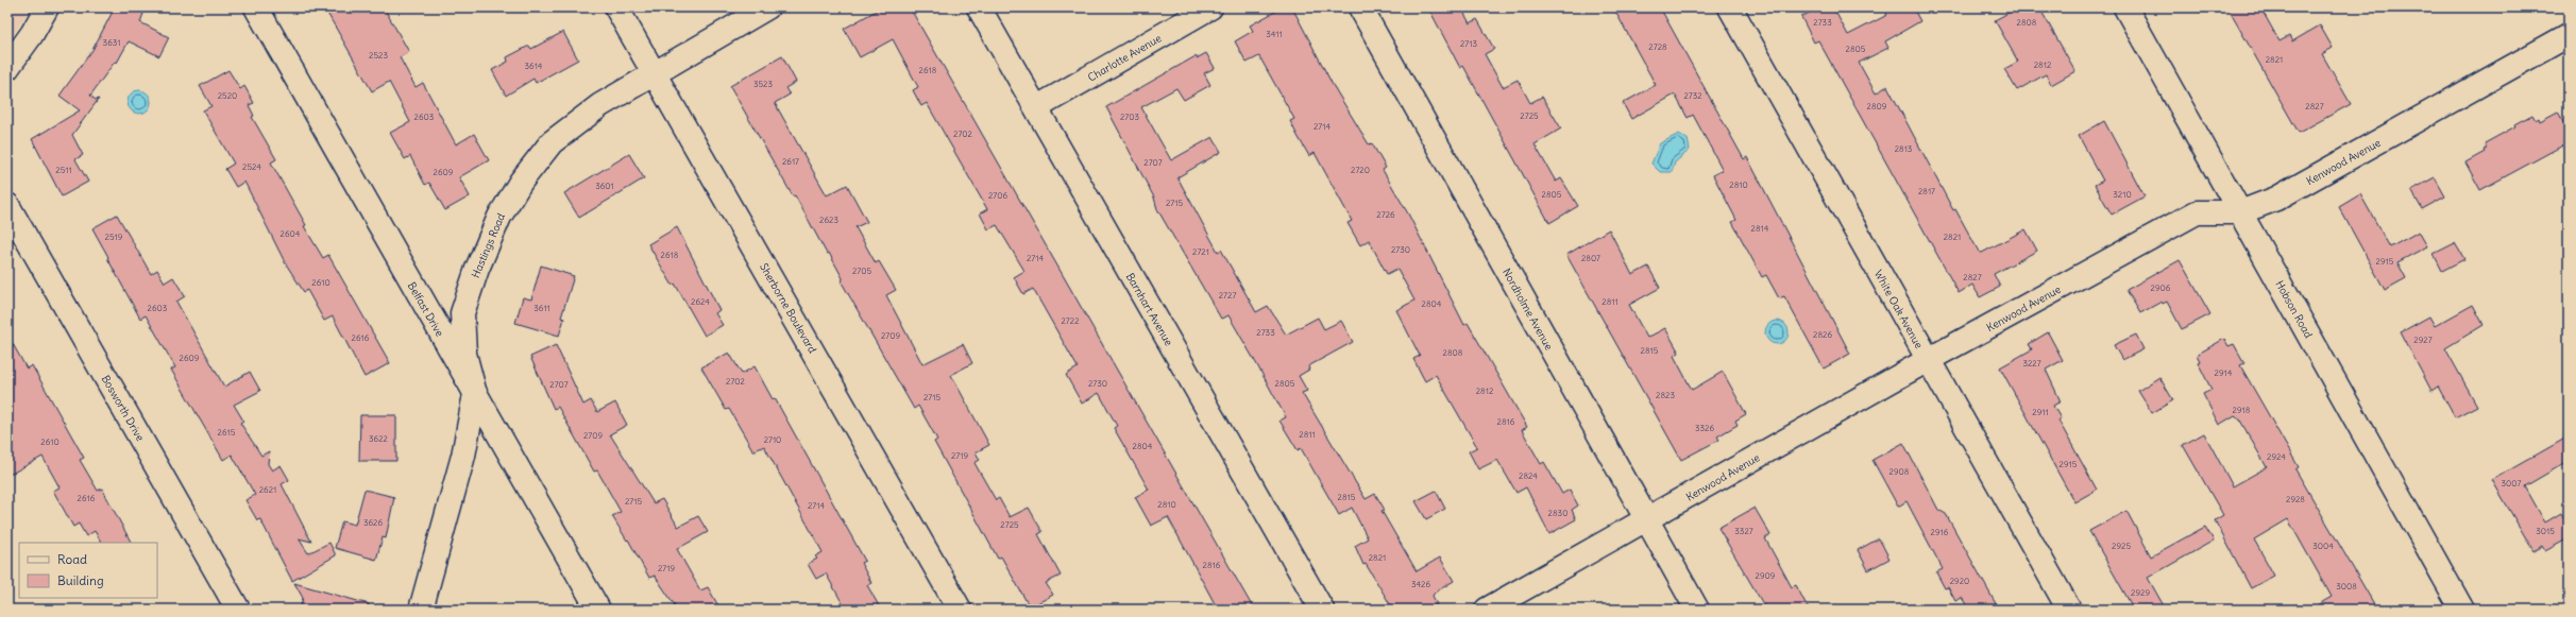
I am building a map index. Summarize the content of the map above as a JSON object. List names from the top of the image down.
{
  "streets": {
    "street": [
      "Charlotte Avenue",
      "Kenwood Avenue",
      "Hastings Road",
      "Sherborne Boulevard",
      "Belfast Drive",
      "Barnhart Avenue",
      "Nordholme Avenue",
      "White Oak Avenue",
      "Hobson Road",
      "Bosworth Drive"
    ]
  },
  "crossings": [
    ["Charlotte Avenue", "Barnhart Avenue"],
    ["Kenwood Avenue", "Nordholme Avenue"],
    ["Kenwood Avenue", "White Oak Avenue"],
    ["Kenwood Avenue", "Hobson Road"],
    ["Hastings Road", "Sherborne Boulevard"],
    ["Hastings Road", "Belfast Drive"]
  ],
  "house_numbers": [
    "2733",
    "2808",
    "3411",
    "3631",
    "2713",
    "2728",
    "2805",
    "2523",
    "2821",
    "2812",
    "3614",
    "2618",
    "3523",
    "2520",
    "2732",
    "2809",
    "2827",
    "2725",
    "2603",
    "2703",
    "2714",
    "2702",
    "2813",
    "2617",
    "2707",
    "2524",
    "2511",
    "2720",
    "2609",
    "2810",
    "3601",
    "2817",
    "2805",
    "3210",
    "2706",
    "2715",
    "2726",
    "2623",
    "2814",
    "2604",
    "2519",
    "2821",
    "2730",
    "2721",
    "2618",
    "2714",
    "2807",
    "2915",
    "2705",
    "2827",
    "2610",
    "2906",
    "2727",
    "2624",
    "2811",
    "2804",
    "2603",
    "3611",
    "2722",
    "2733",
    "2826",
    "2709",
    "2616",
    "2927",
    "2815",
    "2808",
    "2609",
    "3227",
    "2914",
    "2702",
    "2730",
    "2805",
    "2707",
    "2812",
    "2823",
    "2715",
    "2918",
    "2911",
    "2816",
    "3326",
    "2615",
    "2811",
    "2709",
    "3622",
    "2710",
    "2610",
    "2804",
    "2719",
    "2924",
    "2915",
    "2908",
    "2824",
    "3007",
    "2621",
    "2815",
    "2616",
    "2928",
    "2715",
    "2810",
    "2714",
    "2830",
    "3626",
    "2725",
    "3327",
    "3015",
    "2916",
    "2925",
    "3004",
    "2821",
    "2816",
    "2719",
    "2909",
    "2920",
    "3426",
    "3008",
    "2929"
  ],
  "legend": ["Road", "Building"]
}
